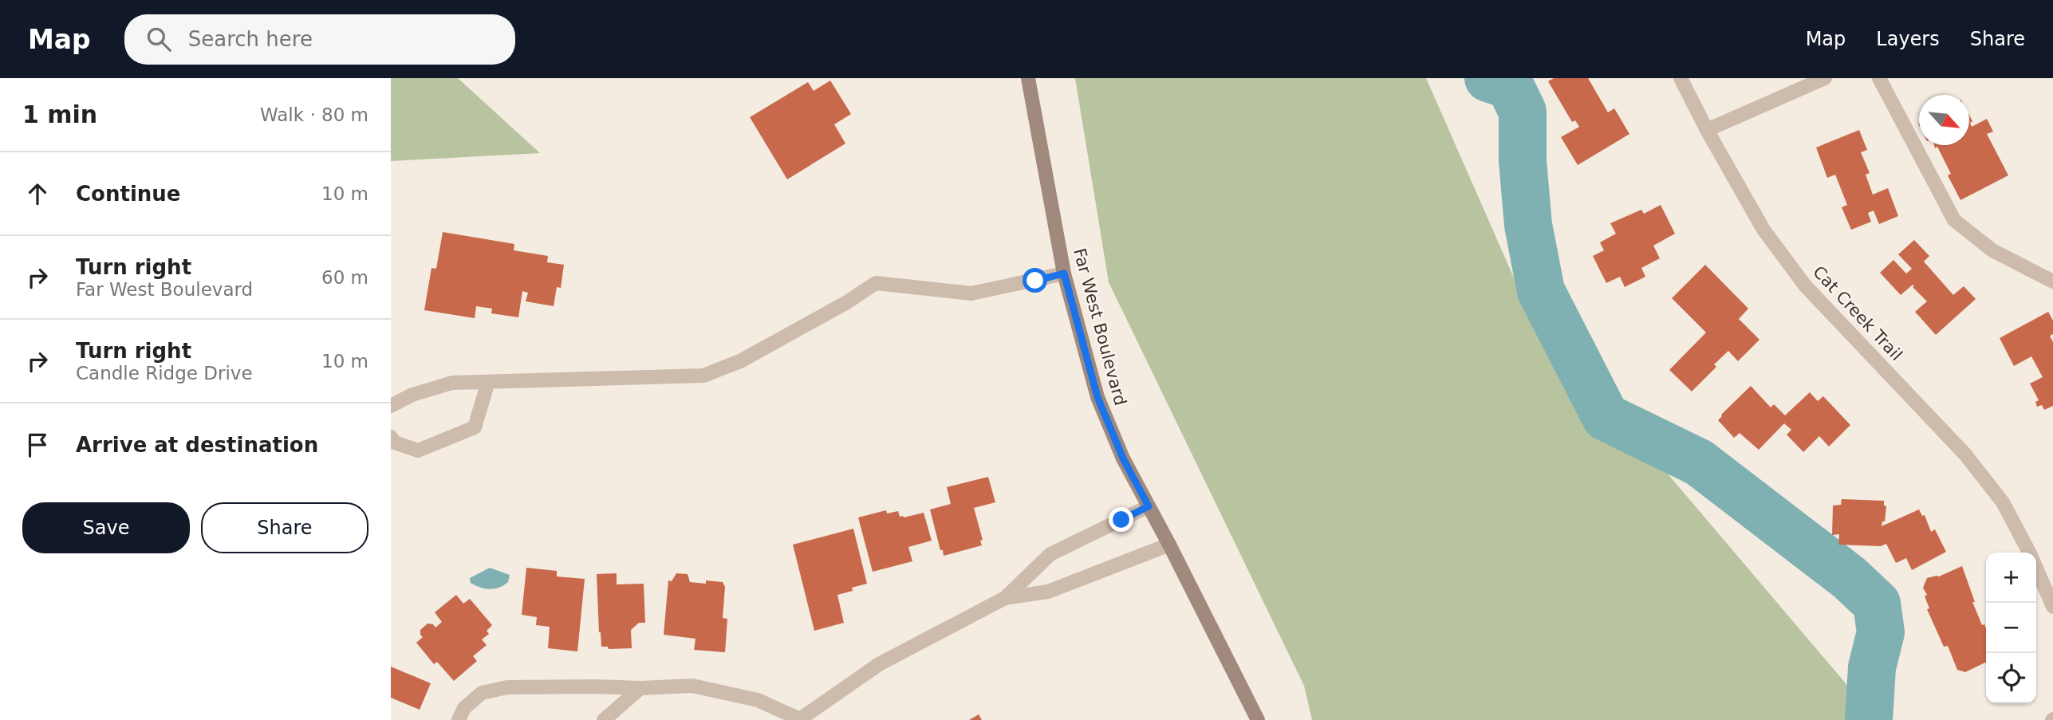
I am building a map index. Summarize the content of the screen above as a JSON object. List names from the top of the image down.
{
  "streets": {
    "street": ["Cat Creek Trail", "Far West Boulevard"]
  },
  "north": "bottom right",
  "page": {
    "header": "Map",
    "search": "Search here",
    "nav": ["Map", "Layers", "Share"],
    "heading": ["1 min", "Walk · 80 m"],
    "list": [
      ["Continue", "10 m"],
      ["Turn right", "Far West Boulevard", "60 m"],
      ["Turn right", "Candle Ridge Drive", "10 m"],
      "Arrive at destination"
    ],
    "buttons": ["Save", "Share"],
    "map_buttons": ["+", "−"]
  }
}
